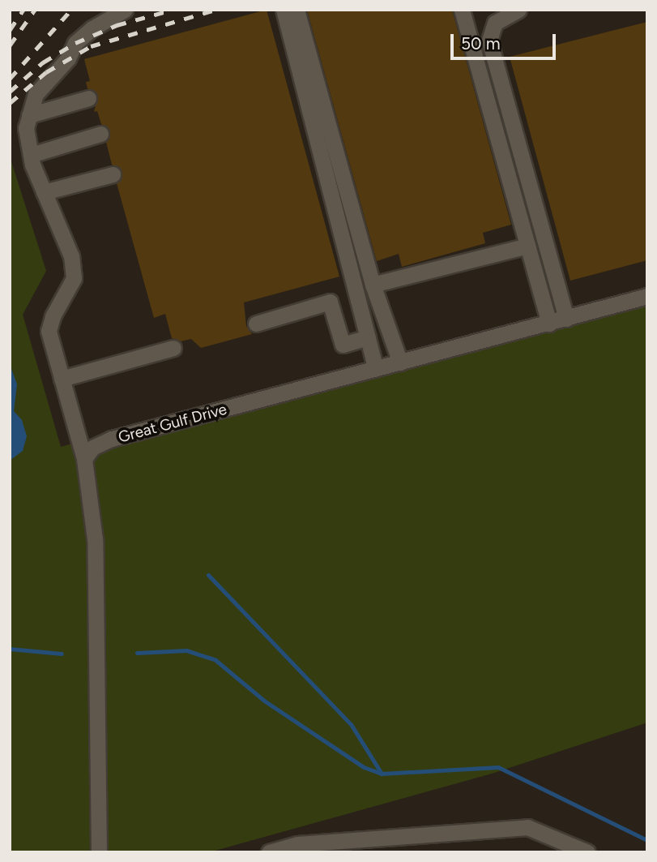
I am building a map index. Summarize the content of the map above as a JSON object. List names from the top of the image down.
{
  "streets": {
    "street": ["Great Gulf Drive"]
  },
  "scale_bar": "50 m"
}
